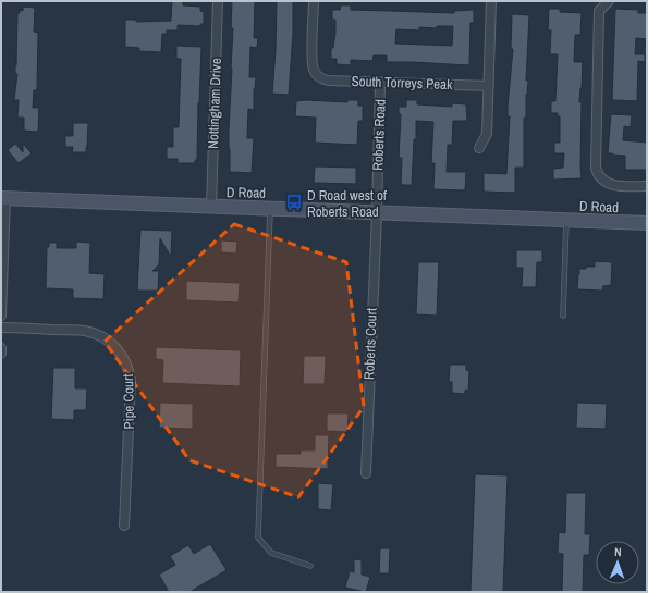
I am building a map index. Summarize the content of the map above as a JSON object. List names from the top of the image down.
{
  "streets": {
    "street": [
      "South Torreys Peak",
      "Nottingham Drive",
      "Roberts Road",
      "D Road",
      "Roberts Court",
      "Pipe Court"
    ]
  },
  "crossings": [
    ["South Torreys Peak", "Roberts Road"],
    ["Nottingham Drive", "D Road"],
    ["Roberts Road", "D Road"],
    ["Roberts Road", "Roberts Court"],
    ["D Road", "Roberts Court"]
  ],
  "places": {
    "bus stop": ["D Road west of Roberts Road"]
  },
  "north": "top"
}
